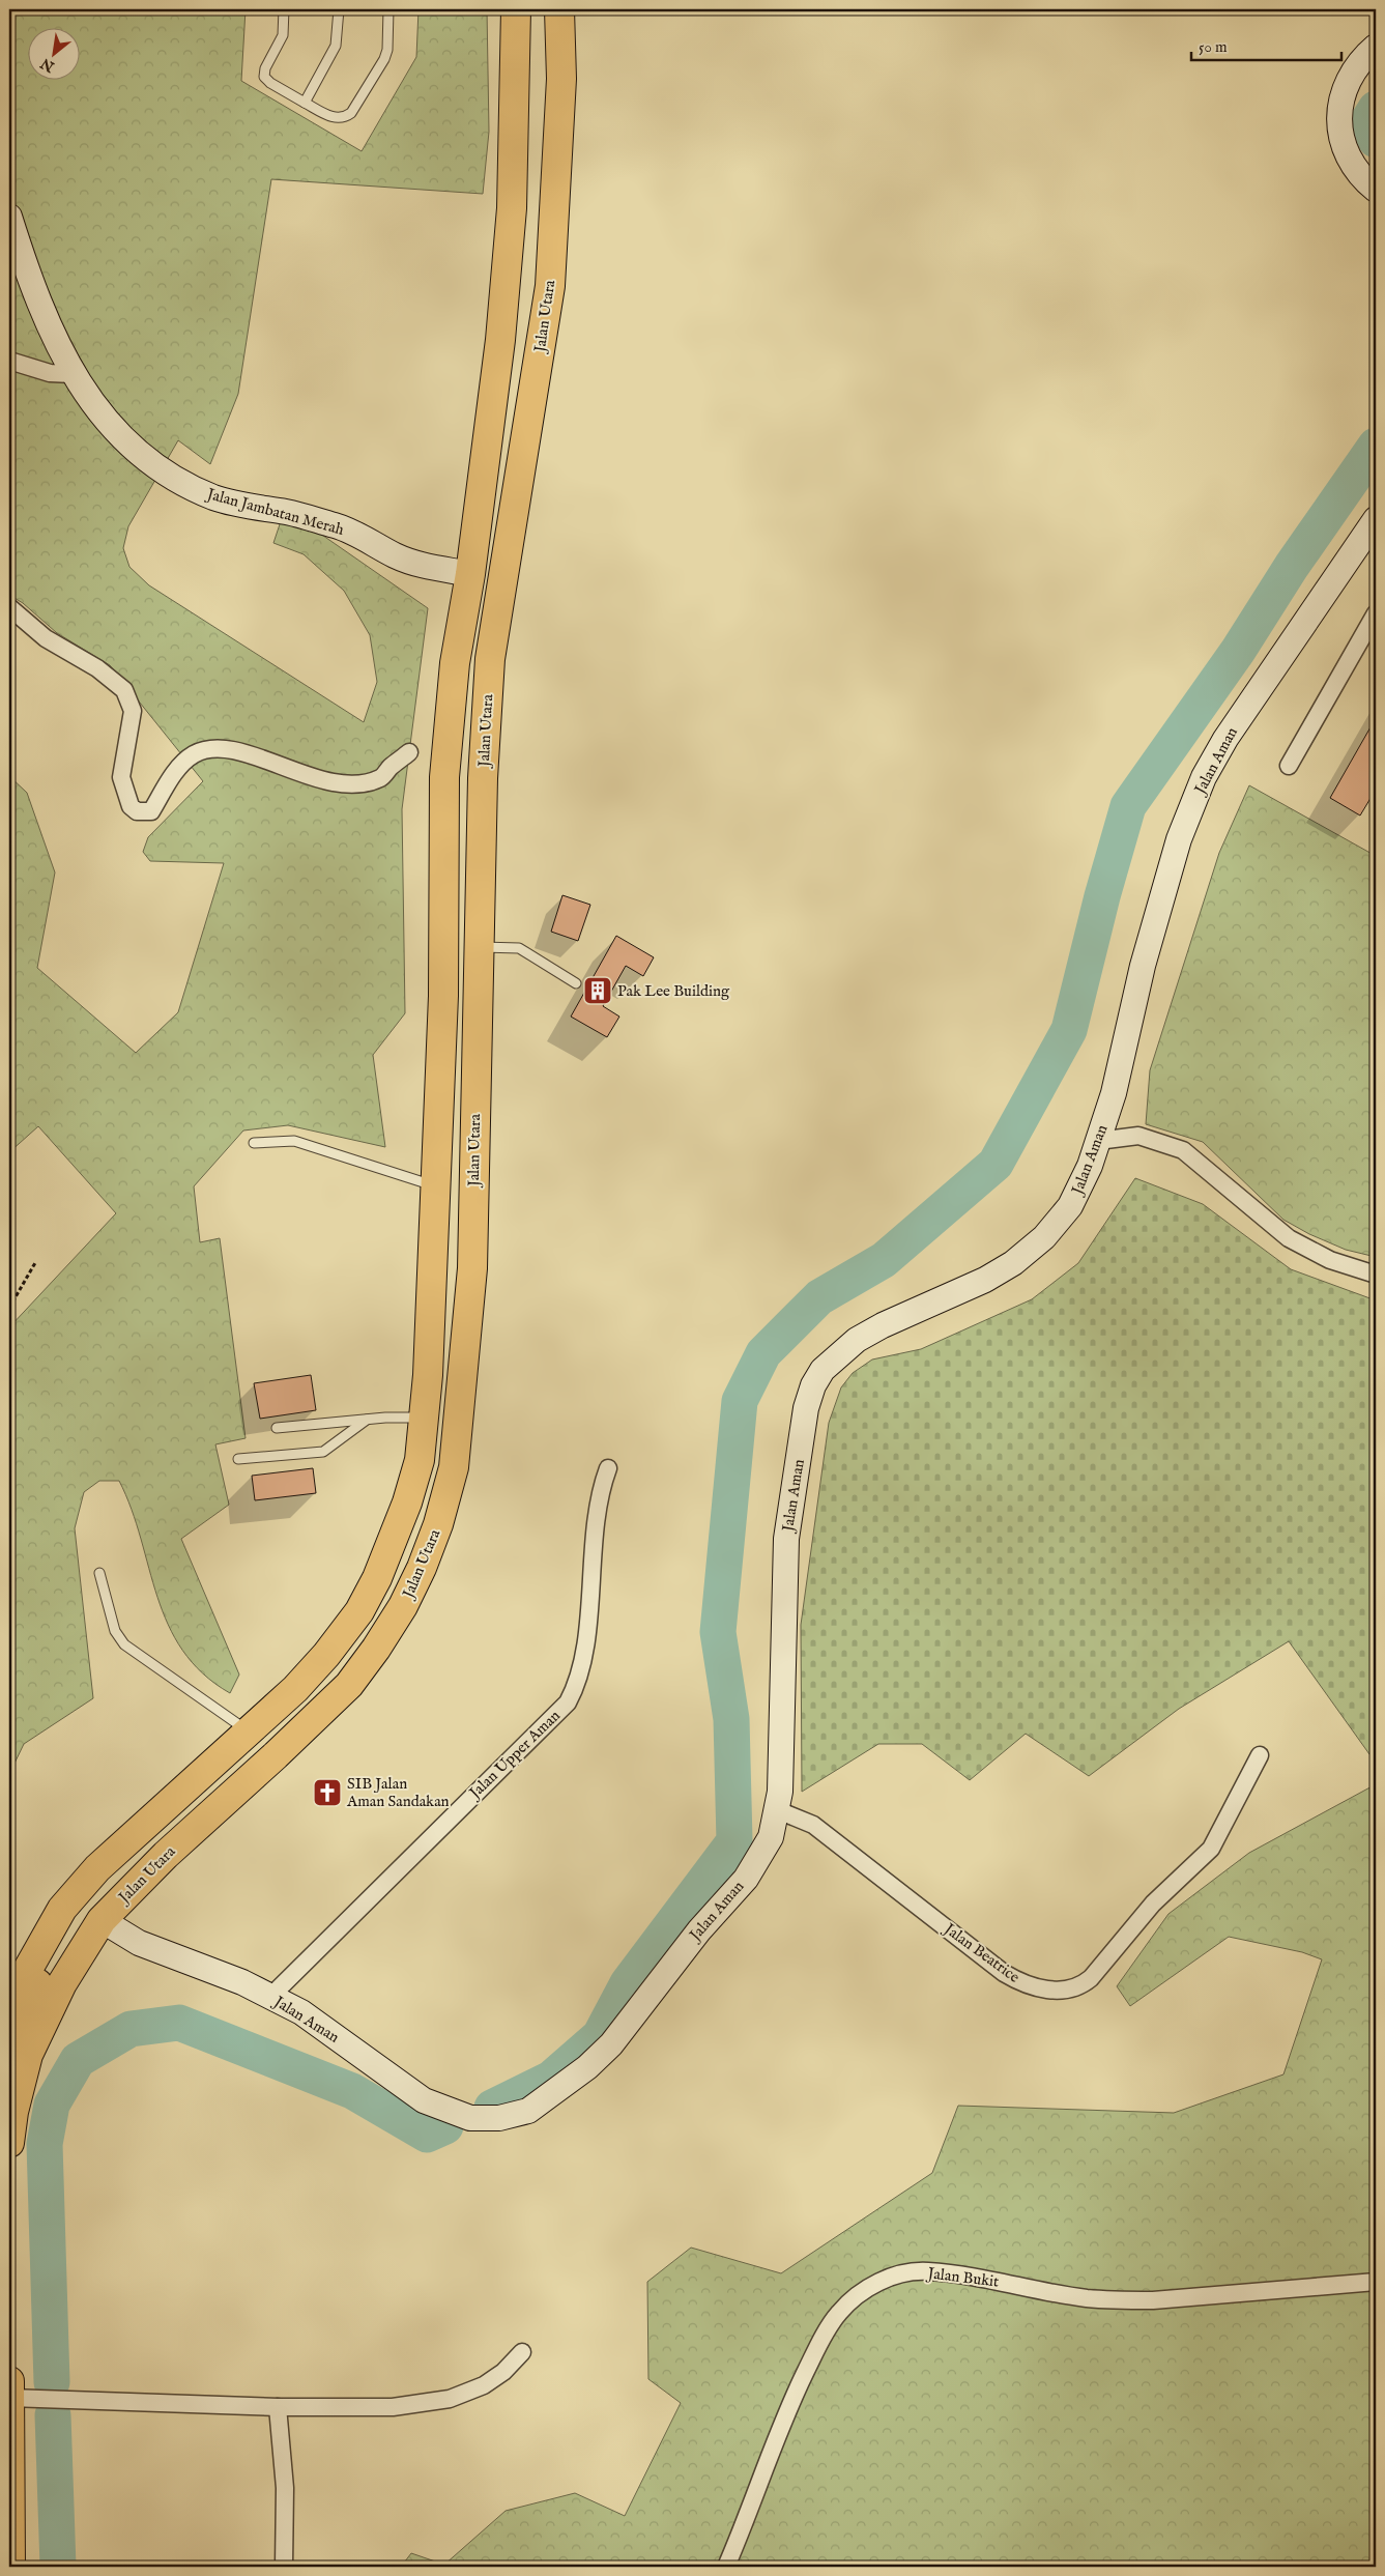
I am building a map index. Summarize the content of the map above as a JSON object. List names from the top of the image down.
{
  "streets": {
    "highway": ["Jalan Utara"],
    "street": [
      "Jalan Jambatan Merah",
      "Jalan Aman",
      "Jalan Upper Aman",
      "Jalan Beatrice",
      "Jalan Bukit"
    ]
  },
  "crossings": [
    ["Jalan Utara", "Jalan Aman"],
    ["Jalan Aman", "Jalan Upper Aman"],
    ["Jalan Aman", "Jalan Beatrice"]
  ],
  "places": {
    "building": ["Pak Lee Building"],
    "church": ["SIB Jalan Aman Sandakan"]
  },
  "scale_bar": "50 m",
  "north": "bottom left"
}
